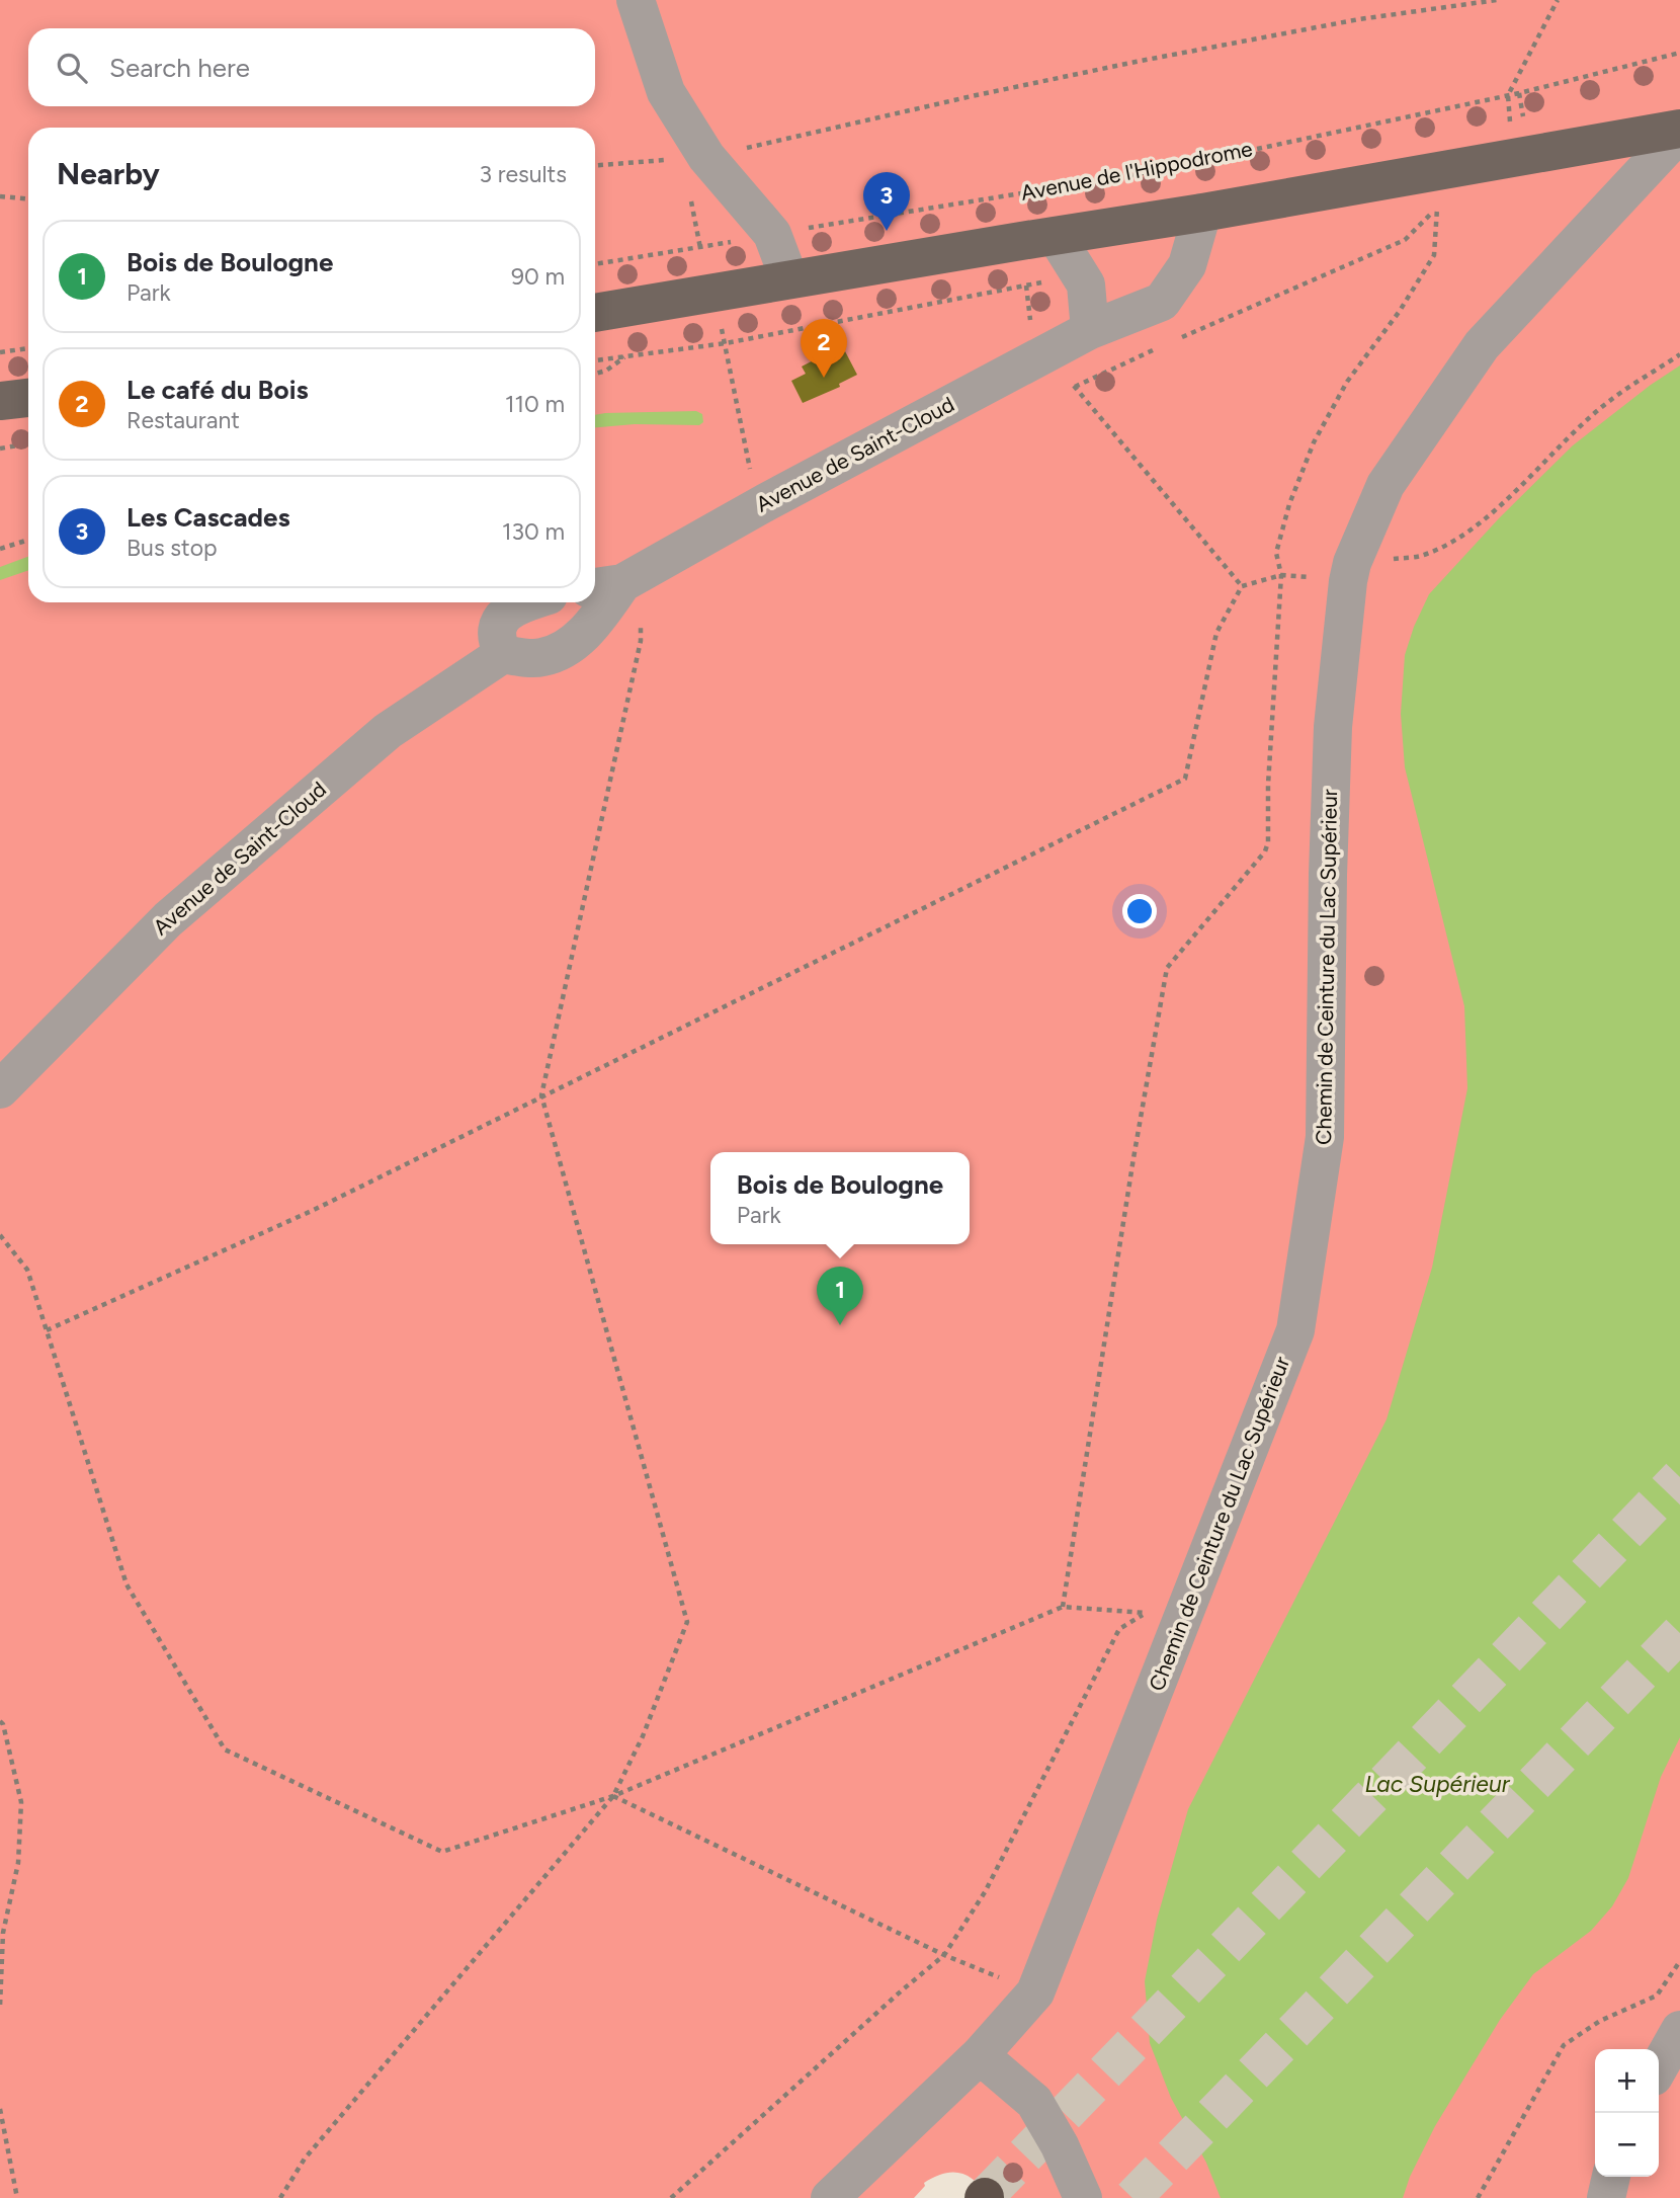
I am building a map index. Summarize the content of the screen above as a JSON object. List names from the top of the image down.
{
  "streets": {
    "street": ["Avenue de Saint-Cloud", "Chemin de Ceinture du Lac Supérieur"],
    "path": ["Avenue de l'Hippodrome"]
  },
  "water": ["Lac Supérieur"],
  "page": {
    "search": "Search here",
    "heading": ["Nearby", "3 results"],
    "pins": ["3", "2", "1"],
    "list": [
      {
        "mark": "1",
        "name": "Bois de Boulogne",
        "note": "Park",
        "value": "90 m"
      },
      {
        "mark": "2",
        "name": "Le café du Bois",
        "note": "Restaurant",
        "value": "110 m"
      },
      {
        "mark": "3",
        "name": "Les Cascades",
        "note": "Bus stop",
        "value": "130 m"
      }
    ],
    "popup": ["Bois de Boulogne", "Park"],
    "map_buttons": ["+", "−"]
  }
}
